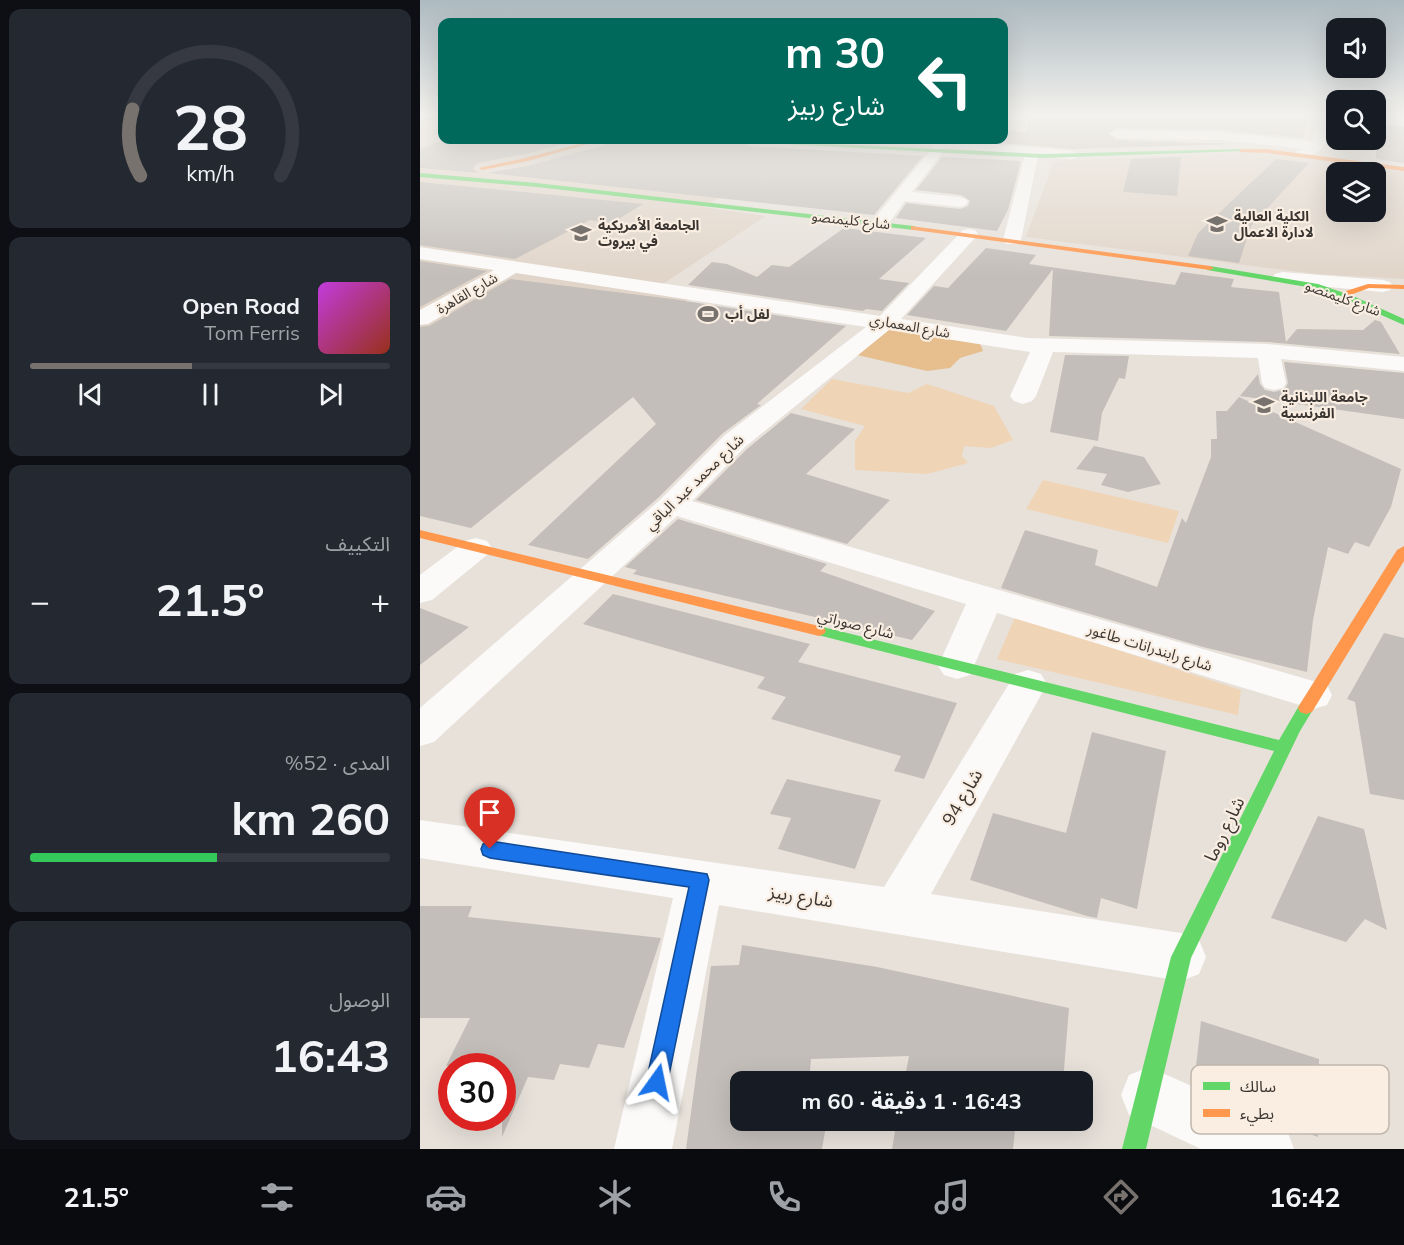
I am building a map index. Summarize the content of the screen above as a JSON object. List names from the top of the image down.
{
  "streets": {
    "street": [
      "شارع كليمنصو",
      "شارع القاهرة",
      "شارع المعماري",
      "شارع محمد عبد الباقي",
      "شارع صوراتي",
      "شارع رابندرانات طاغور",
      "شارع 94",
      "شارع روما",
      "شارع ربيز"
    ]
  },
  "crossings": [
    ["شارع كليمنصو", "شارع محمد عبد الباقي"],
    ["شارع القاهرة", "شارع المعماري"],
    ["شارع المعماري", "شارع محمد عبد الباقي"],
    ["شارع محمد عبد الباقي", "شارع صوراتي"],
    ["شارع محمد عبد الباقي", "شارع رابندرانات طاغور"],
    ["شارع صوراتي", "شارع 94"],
    ["شارع صوراتي", "شارع روما"],
    ["شارع رابندرانات طاغور", "شارع روما"],
    ["شارع 94", "شارع ربيز"],
    ["شارع روما", "شارع ربيز"]
  ],
  "places": {
    "school or university": ["الكلية العالية لادارة الاعمال", "الجامعة الأمريكية في بيروت", "جامعة اللبنانية الفرنسية"],
    "sports": ["لفل أب"]
  },
  "legend": ["سالك", "بطيء"],
  "page": {
    "turn": ["30 m", "شارع ربيز"],
    "song": ["Open Road", "Tom Ferris"],
    "tile": [
      "التكييف",
      ["المدى · 52%", "260 km"],
      ["الوصول", "16:43"]
    ],
    "heat": ["−", "21.5°", "+"],
    "limit": "30",
    "trip": "16:43 · 1 دقيقة · 60 m",
    "tabs": ["16:42", "21.5°"],
    "gauge": ["28", "km/h"]
  }
}
